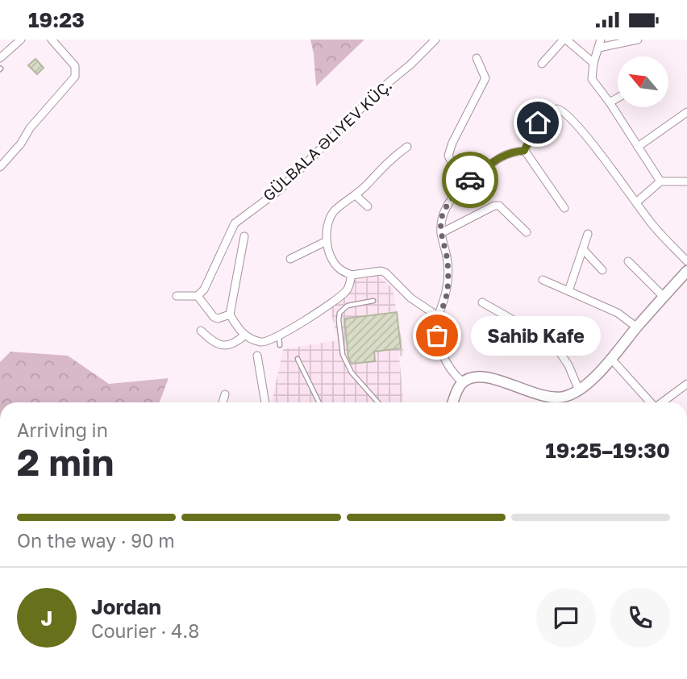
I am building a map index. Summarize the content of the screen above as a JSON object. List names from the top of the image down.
{
  "streets": {
    "street": ["GÜLBALA ƏLIYEV KÜÇ."]
  },
  "places": ["Sahib Kafe"],
  "north": "top left",
  "page": {
    "status": "19:23",
    "bubble": "Sahib Kafe",
    "heading": ["2 min", "Arriving in", "19:25–19:30"],
    "panel": ["Jordan", "Courier · 4.8"],
    "bar": "On the way · 90 m",
    "round": "J"
  }
}
